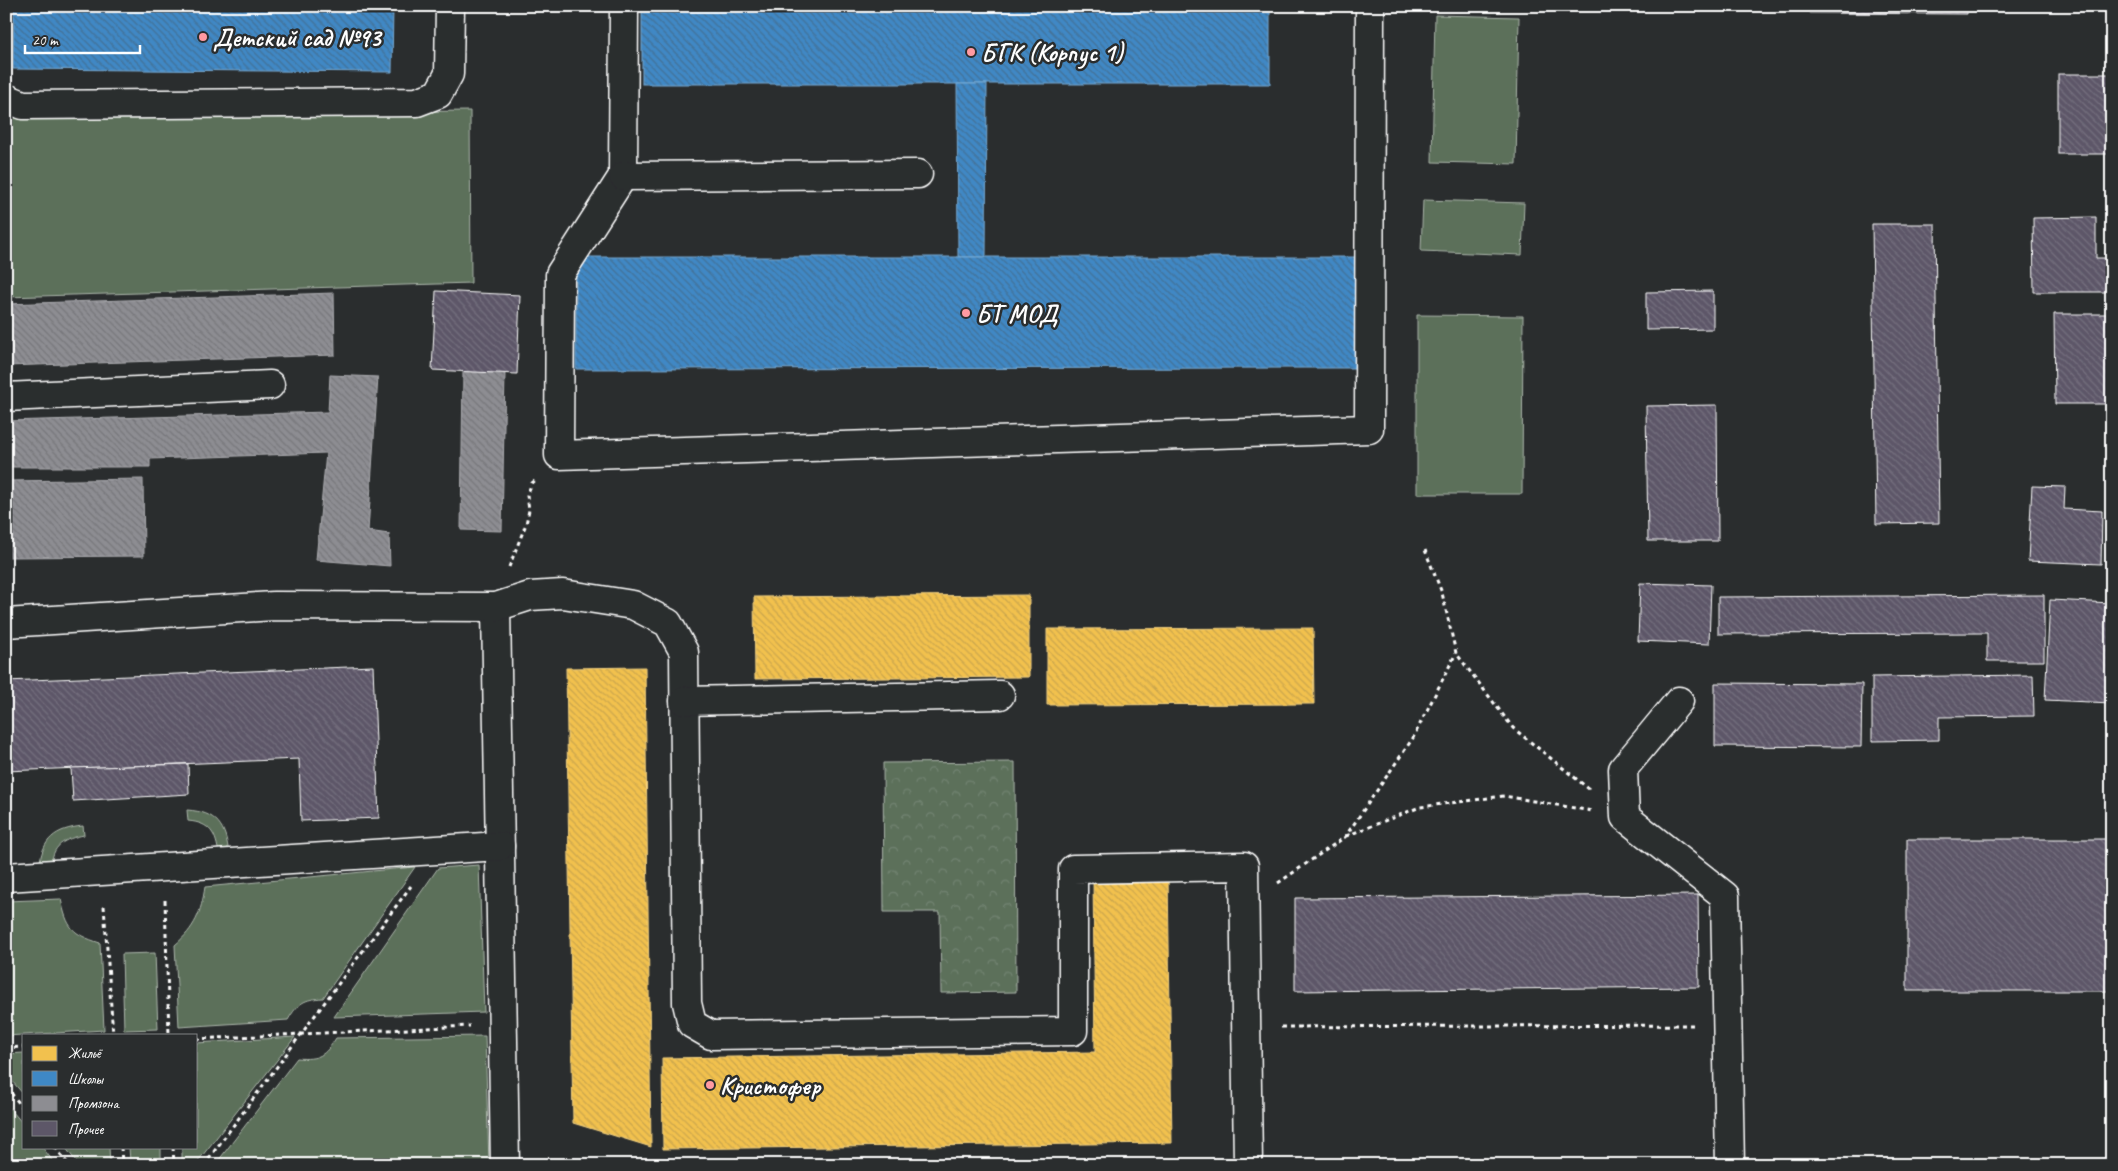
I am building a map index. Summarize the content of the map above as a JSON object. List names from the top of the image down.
{
  "places": [
    "Детский сад №93",
    "БГК (Корпус 1)",
    "БТ МОД",
    "Кристофер"
  ],
  "legend": [
    "Жильё",
    "Школы",
    "Промзона",
    "Прочее"
  ],
  "scale_bar": "20 m"
}
